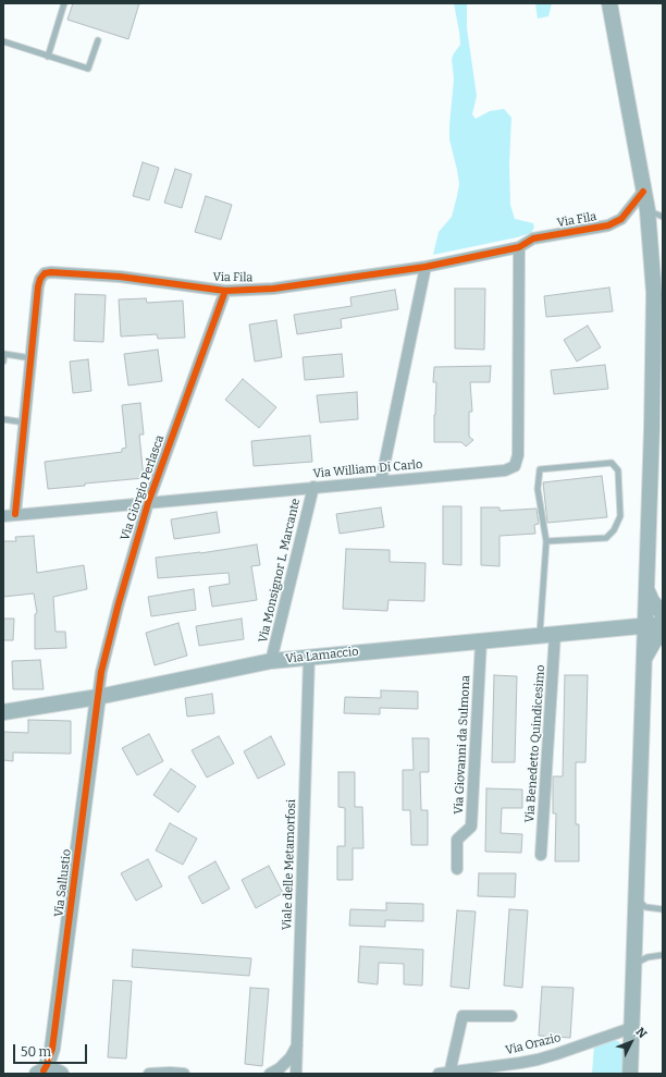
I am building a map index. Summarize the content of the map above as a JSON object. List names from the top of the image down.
{
  "streets": {
    "street": [
      "Via Fila",
      "Via William Di Carlo",
      "Via Giorgio Perlasca",
      "Via Monsignor L. Marcante",
      "Via Lamaccio",
      "Via Benedetto Quindicesimo",
      "Via Giovanni da Sulmona",
      "Viale delle Metamorfosi",
      "Via Sallustio",
      "Via Orazio"
    ]
  },
  "crossings": [
    ["Via Fila", "Via William Di Carlo"],
    ["Via Fila", "Via Giorgio Perlasca"],
    ["Via William Di Carlo", "Via Giorgio Perlasca"],
    ["Via William Di Carlo", "Via Monsignor L. Marcante"],
    ["Via Giorgio Perlasca", "Via Lamaccio"],
    ["Via Giorgio Perlasca", "Via Sallustio"],
    ["Via Monsignor L. Marcante", "Via Lamaccio"],
    ["Via Lamaccio", "Via Benedetto Quindicesimo"],
    ["Via Lamaccio", "Via Giovanni da Sulmona"],
    ["Via Lamaccio", "Viale delle Metamorfosi"],
    ["Via Lamaccio", "Via Sallustio"]
  ],
  "scale_bar": "50 m",
  "north": "top right"
}
